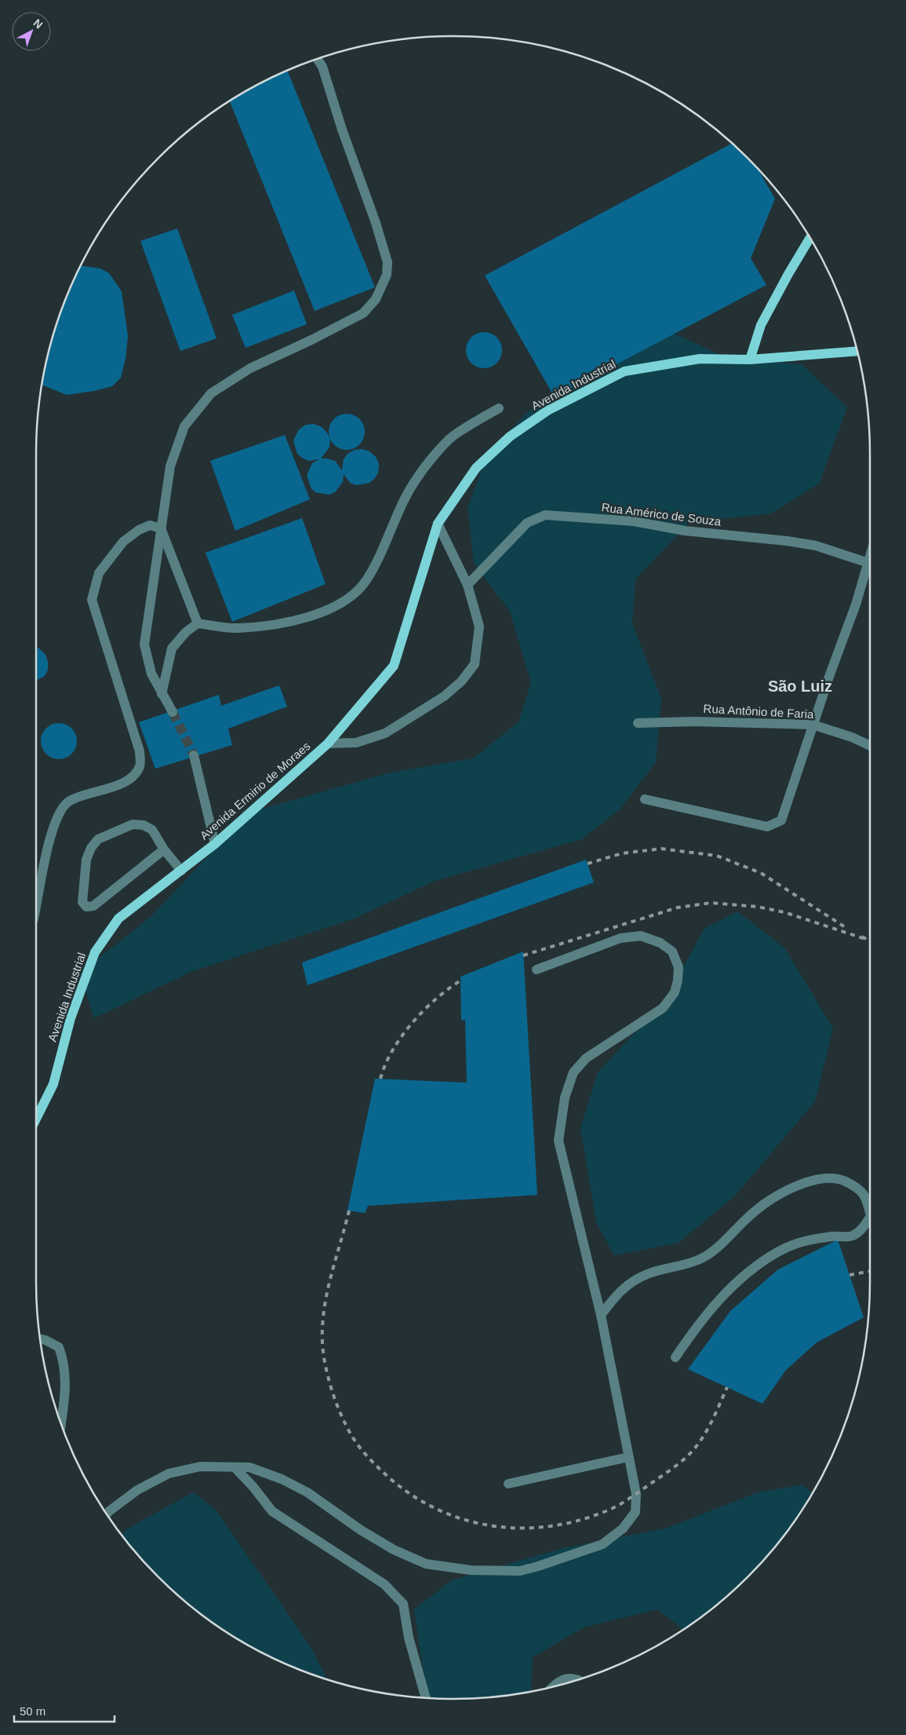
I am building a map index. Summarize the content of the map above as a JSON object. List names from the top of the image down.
{
  "streets": {
    "main road": ["Avenida Industrial", "Avenida Ermirio de Moraes"],
    "street": ["Rua Américo de Souza", "Rua Antônio de Faria"]
  },
  "crossings": [
    ["Avenida Industrial", "Avenida Ermirio de Moraes"]
  ],
  "districts": ["São Luiz"],
  "scale_bar": "50 m",
  "north": "top right"
}
